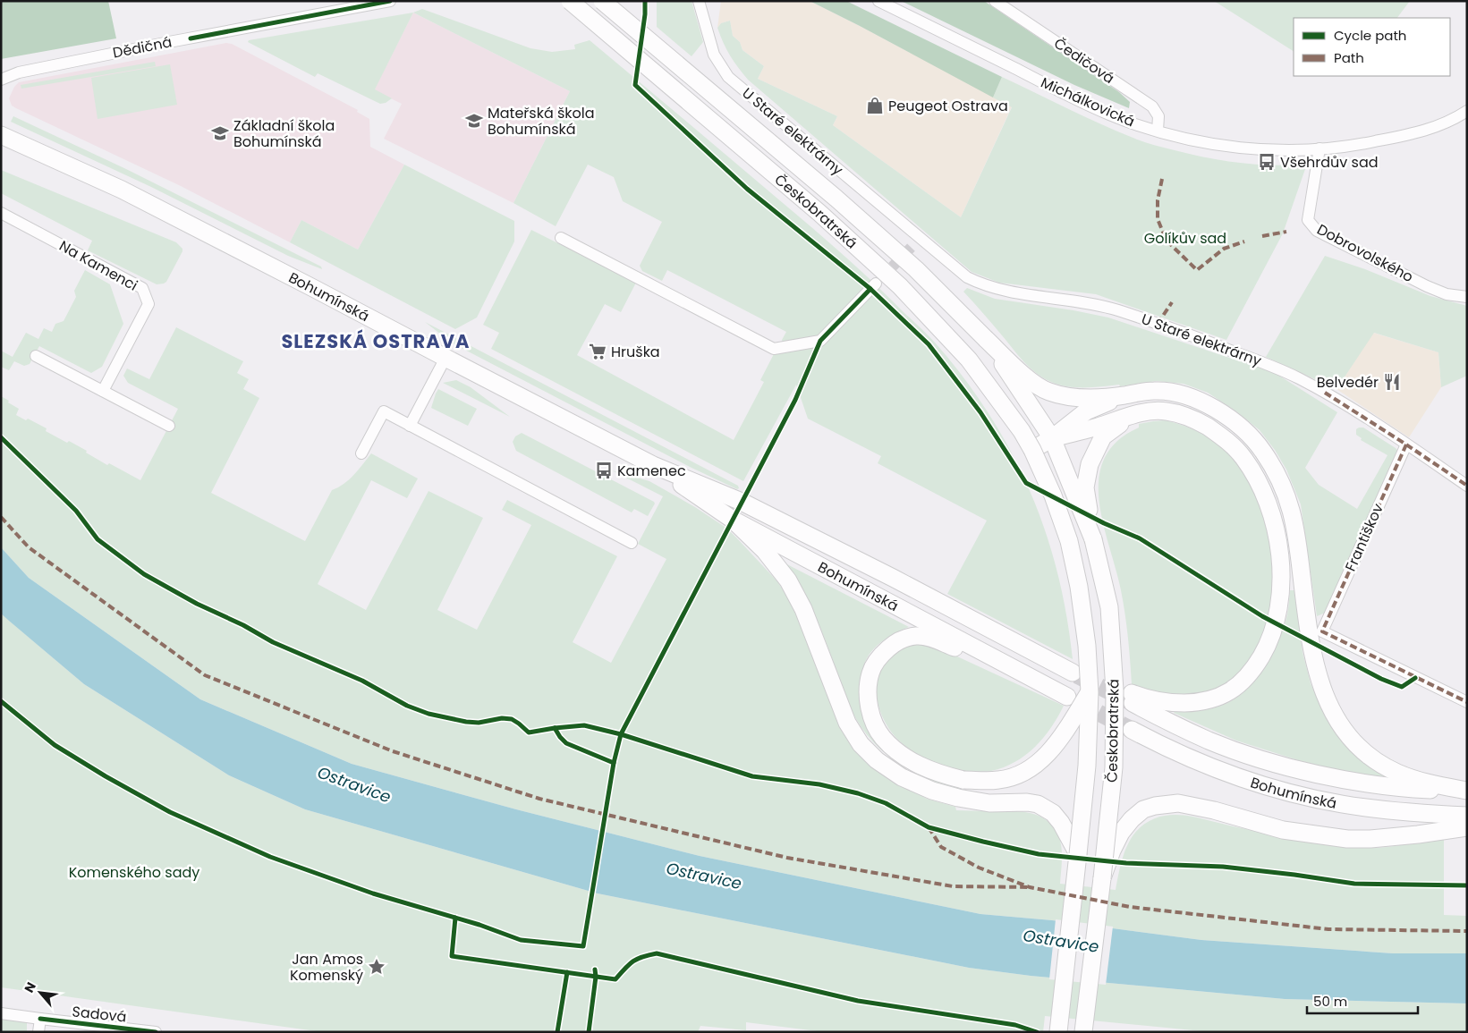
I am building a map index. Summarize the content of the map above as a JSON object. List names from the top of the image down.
{
  "streets": {
    "main road": ["Českobratrská", "Bohumínská"],
    "street": [
      "Dědičná",
      "Čedičová",
      "Michálkovická",
      "U Staré elektrárny",
      "Dobrovolského",
      "Na Kamenci",
      "Františkov",
      "Sadová"
    ]
  },
  "crossings": [
    ["Čedičová", "Michálkovická"],
    ["Michálkovická", "Dobrovolského"],
    ["U Staré elektrárny", "Františkov"]
  ],
  "districts": ["SLEZSKÁ OSTRAVA"],
  "water": ["Ostravice"],
  "parks": ["Golíkův sad", "Komenského sady"],
  "places": {
    "shop": ["Peugeot Ostrava"],
    "school or university": ["Mateřská škola Bohumínská", "Základní škola Bohumínská"],
    "bus stop": ["Všehrdův sad", "Kamenec"],
    "supermarket": ["Hruška"],
    "restaurant": ["Belvedér"],
    "place": ["Jan Amos Komenský"]
  },
  "legend": ["Cycle path", "Path"],
  "scale_bar": "50 m",
  "north": "top left"
}
